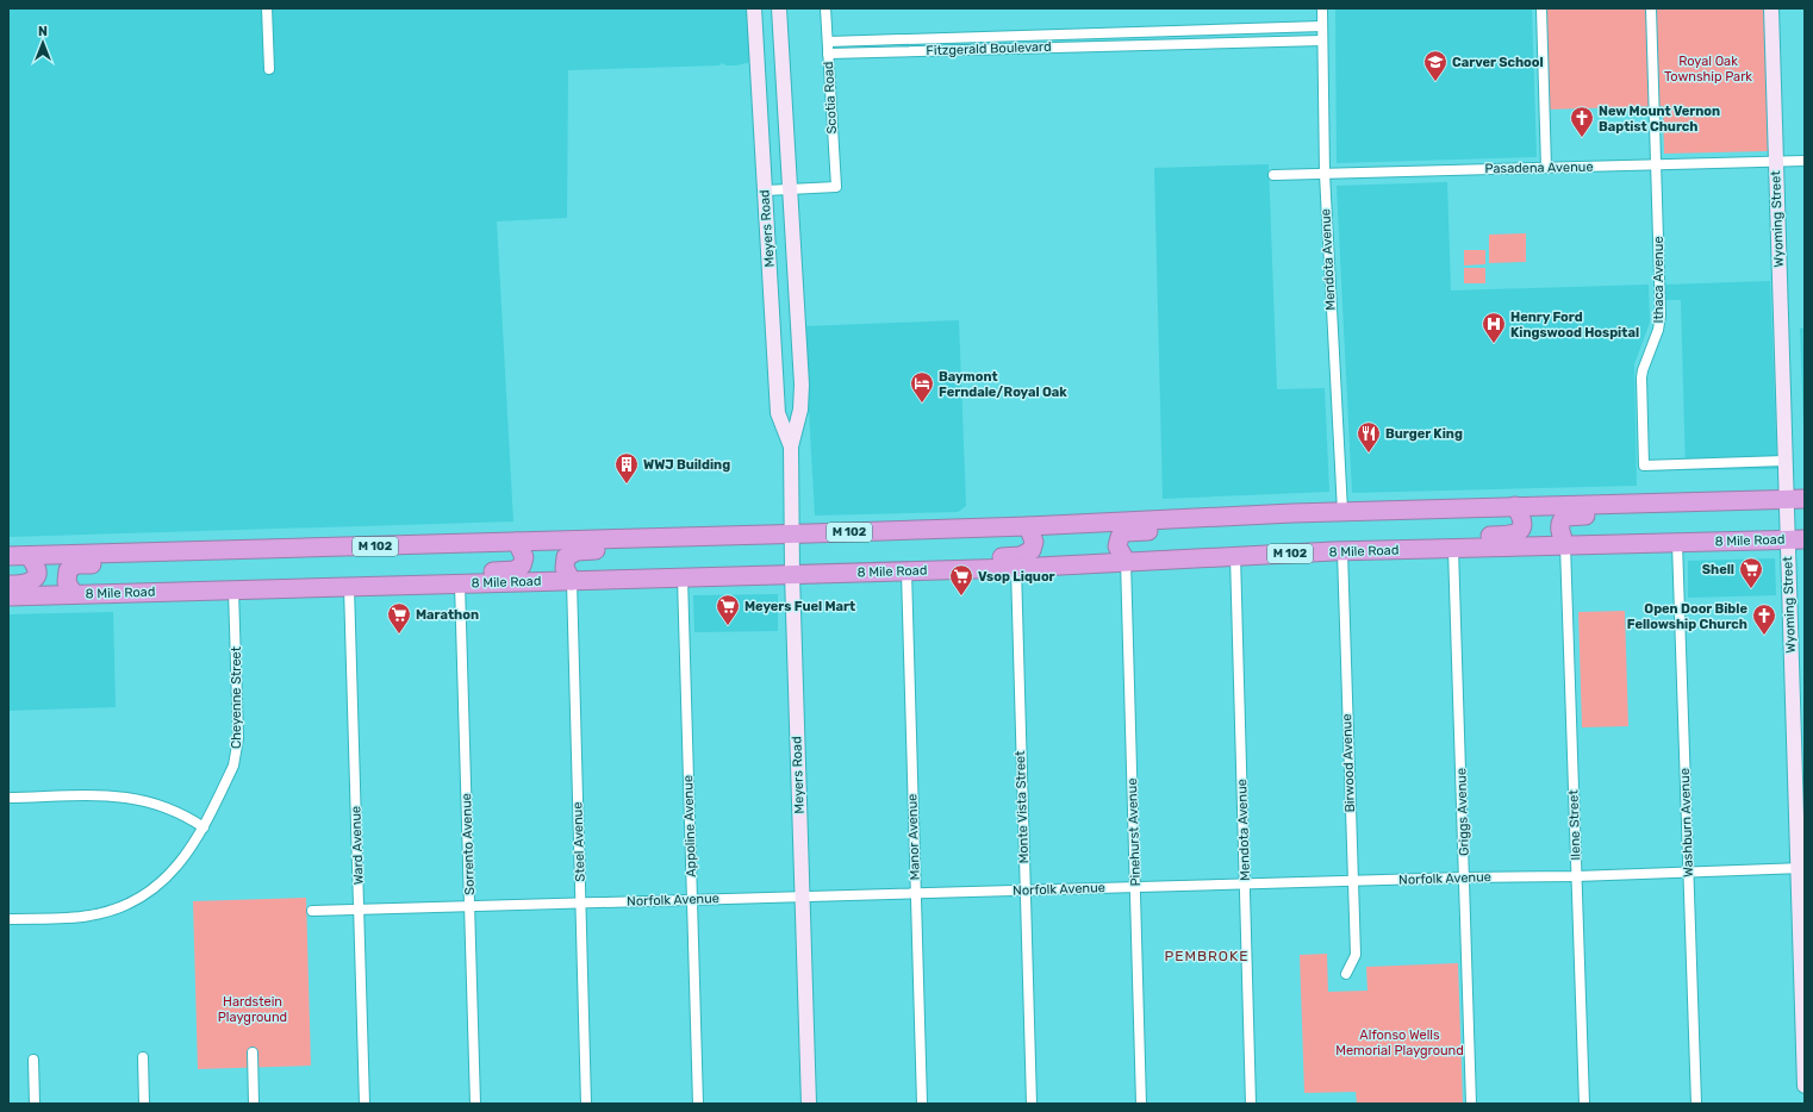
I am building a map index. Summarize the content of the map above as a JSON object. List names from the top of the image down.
{
  "streets": {
    "highway": ["M 102", "8 Mile Road"],
    "street": [
      "Fitzgerald Boulevard",
      "Scotia Road",
      "Pasadena Avenue",
      "Wyoming Street",
      "Meyers Road",
      "Mendota Avenue",
      "Ithaca Avenue",
      "Cheyenne Street",
      "Birwood Avenue",
      "Monte Vista Street",
      "Griggs Avenue",
      "Washburn Avenue",
      "Ilene Street",
      "Appoline Avenue",
      "Pinehurst Avenue",
      "Manor Avenue",
      "Steel Avenue",
      "Sorrento Avenue",
      "Ward Avenue",
      "Norfolk Avenue"
    ]
  },
  "crossings": [
    ["Fitzgerald Boulevard", "Scotia Road"],
    ["Fitzgerald Boulevard", "Mendota Avenue"],
    ["Scotia Road", "Meyers Road"],
    ["Pasadena Avenue", "Wyoming Street"],
    ["Pasadena Avenue", "Mendota Avenue"],
    ["Pasadena Avenue", "Ithaca Avenue"],
    ["Wyoming Street", "Ithaca Avenue"],
    ["Wyoming Street", "M 102"],
    ["Wyoming Street", "8 Mile Road"],
    ["Wyoming Street", "Norfolk Avenue"],
    ["Meyers Road", "M 102"],
    ["Meyers Road", "8 Mile Road"],
    ["Meyers Road", "Norfolk Avenue"],
    ["Mendota Avenue", "M 102"],
    ["Mendota Avenue", "8 Mile Road"],
    ["Mendota Avenue", "Norfolk Avenue"],
    ["8 Mile Road", "Cheyenne Street"],
    ["8 Mile Road", "Birwood Avenue"],
    ["8 Mile Road", "Monte Vista Street"],
    ["8 Mile Road", "Griggs Avenue"],
    ["8 Mile Road", "Washburn Avenue"],
    ["8 Mile Road", "Ilene Street"],
    ["8 Mile Road", "Appoline Avenue"],
    ["8 Mile Road", "Pinehurst Avenue"],
    ["8 Mile Road", "Manor Avenue"],
    ["8 Mile Road", "Steel Avenue"],
    ["8 Mile Road", "Sorrento Avenue"],
    ["8 Mile Road", "Ward Avenue"],
    ["Birwood Avenue", "Norfolk Avenue"],
    ["Monte Vista Street", "Norfolk Avenue"],
    ["Griggs Avenue", "Norfolk Avenue"],
    ["Washburn Avenue", "Norfolk Avenue"],
    ["Ilene Street", "Norfolk Avenue"],
    ["Appoline Avenue", "Norfolk Avenue"],
    ["Pinehurst Avenue", "Norfolk Avenue"],
    ["Manor Avenue", "Norfolk Avenue"],
    ["Steel Avenue", "Norfolk Avenue"],
    ["Sorrento Avenue", "Norfolk Avenue"],
    ["Ward Avenue", "Norfolk Avenue"]
  ],
  "districts": ["PEMBROKE"],
  "parks": ["Royal Oak Township Park", "Hardstein Playground", "Alfonso Wells Memorial Playground"],
  "places": {
    "school or university": ["Carver School"],
    "church": ["New Mount Vernon Baptist Church", "Open Door Bible Fellowship Church"],
    "hospital": ["Henry Ford Kingswood Hospital"],
    "hotel": ["Baymont Ferndale/Royal Oak"],
    "restaurant": ["Burger King"],
    "building": ["WWJ Building"],
    "supermarket": [
      "Shell",
      "Vsop Liquor",
      "Meyers Fuel Mart",
      "Marathon"
    ]
  },
  "north": "top"
}
